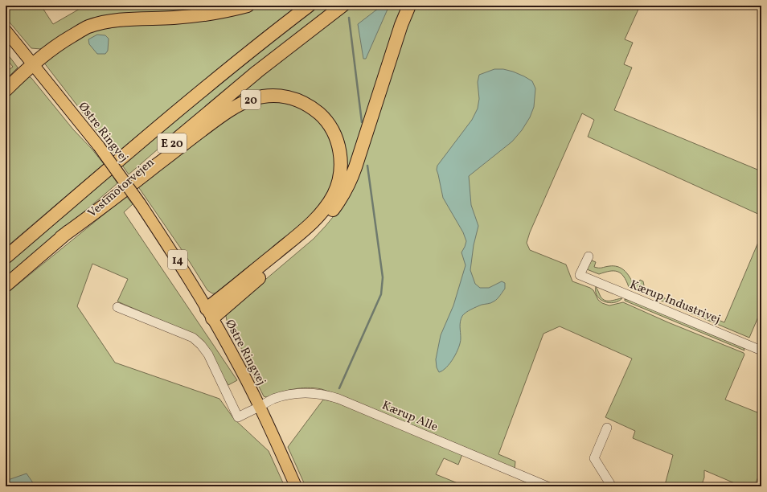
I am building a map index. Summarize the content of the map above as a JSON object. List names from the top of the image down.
{
  "streets": {
    "highway": ["20", "E 20", "Vestmotorvejen"],
    "main road": ["Østre Ringvej", "14"],
    "street": ["Kærup Industrivej", "Kærup Alle"]
  },
  "crossings": [
    ["20", "Østre Ringvej"],
    ["20", "Vestmotorvejen"],
    ["Østre Ringvej", "Kærup Alle"]
  ]
}
